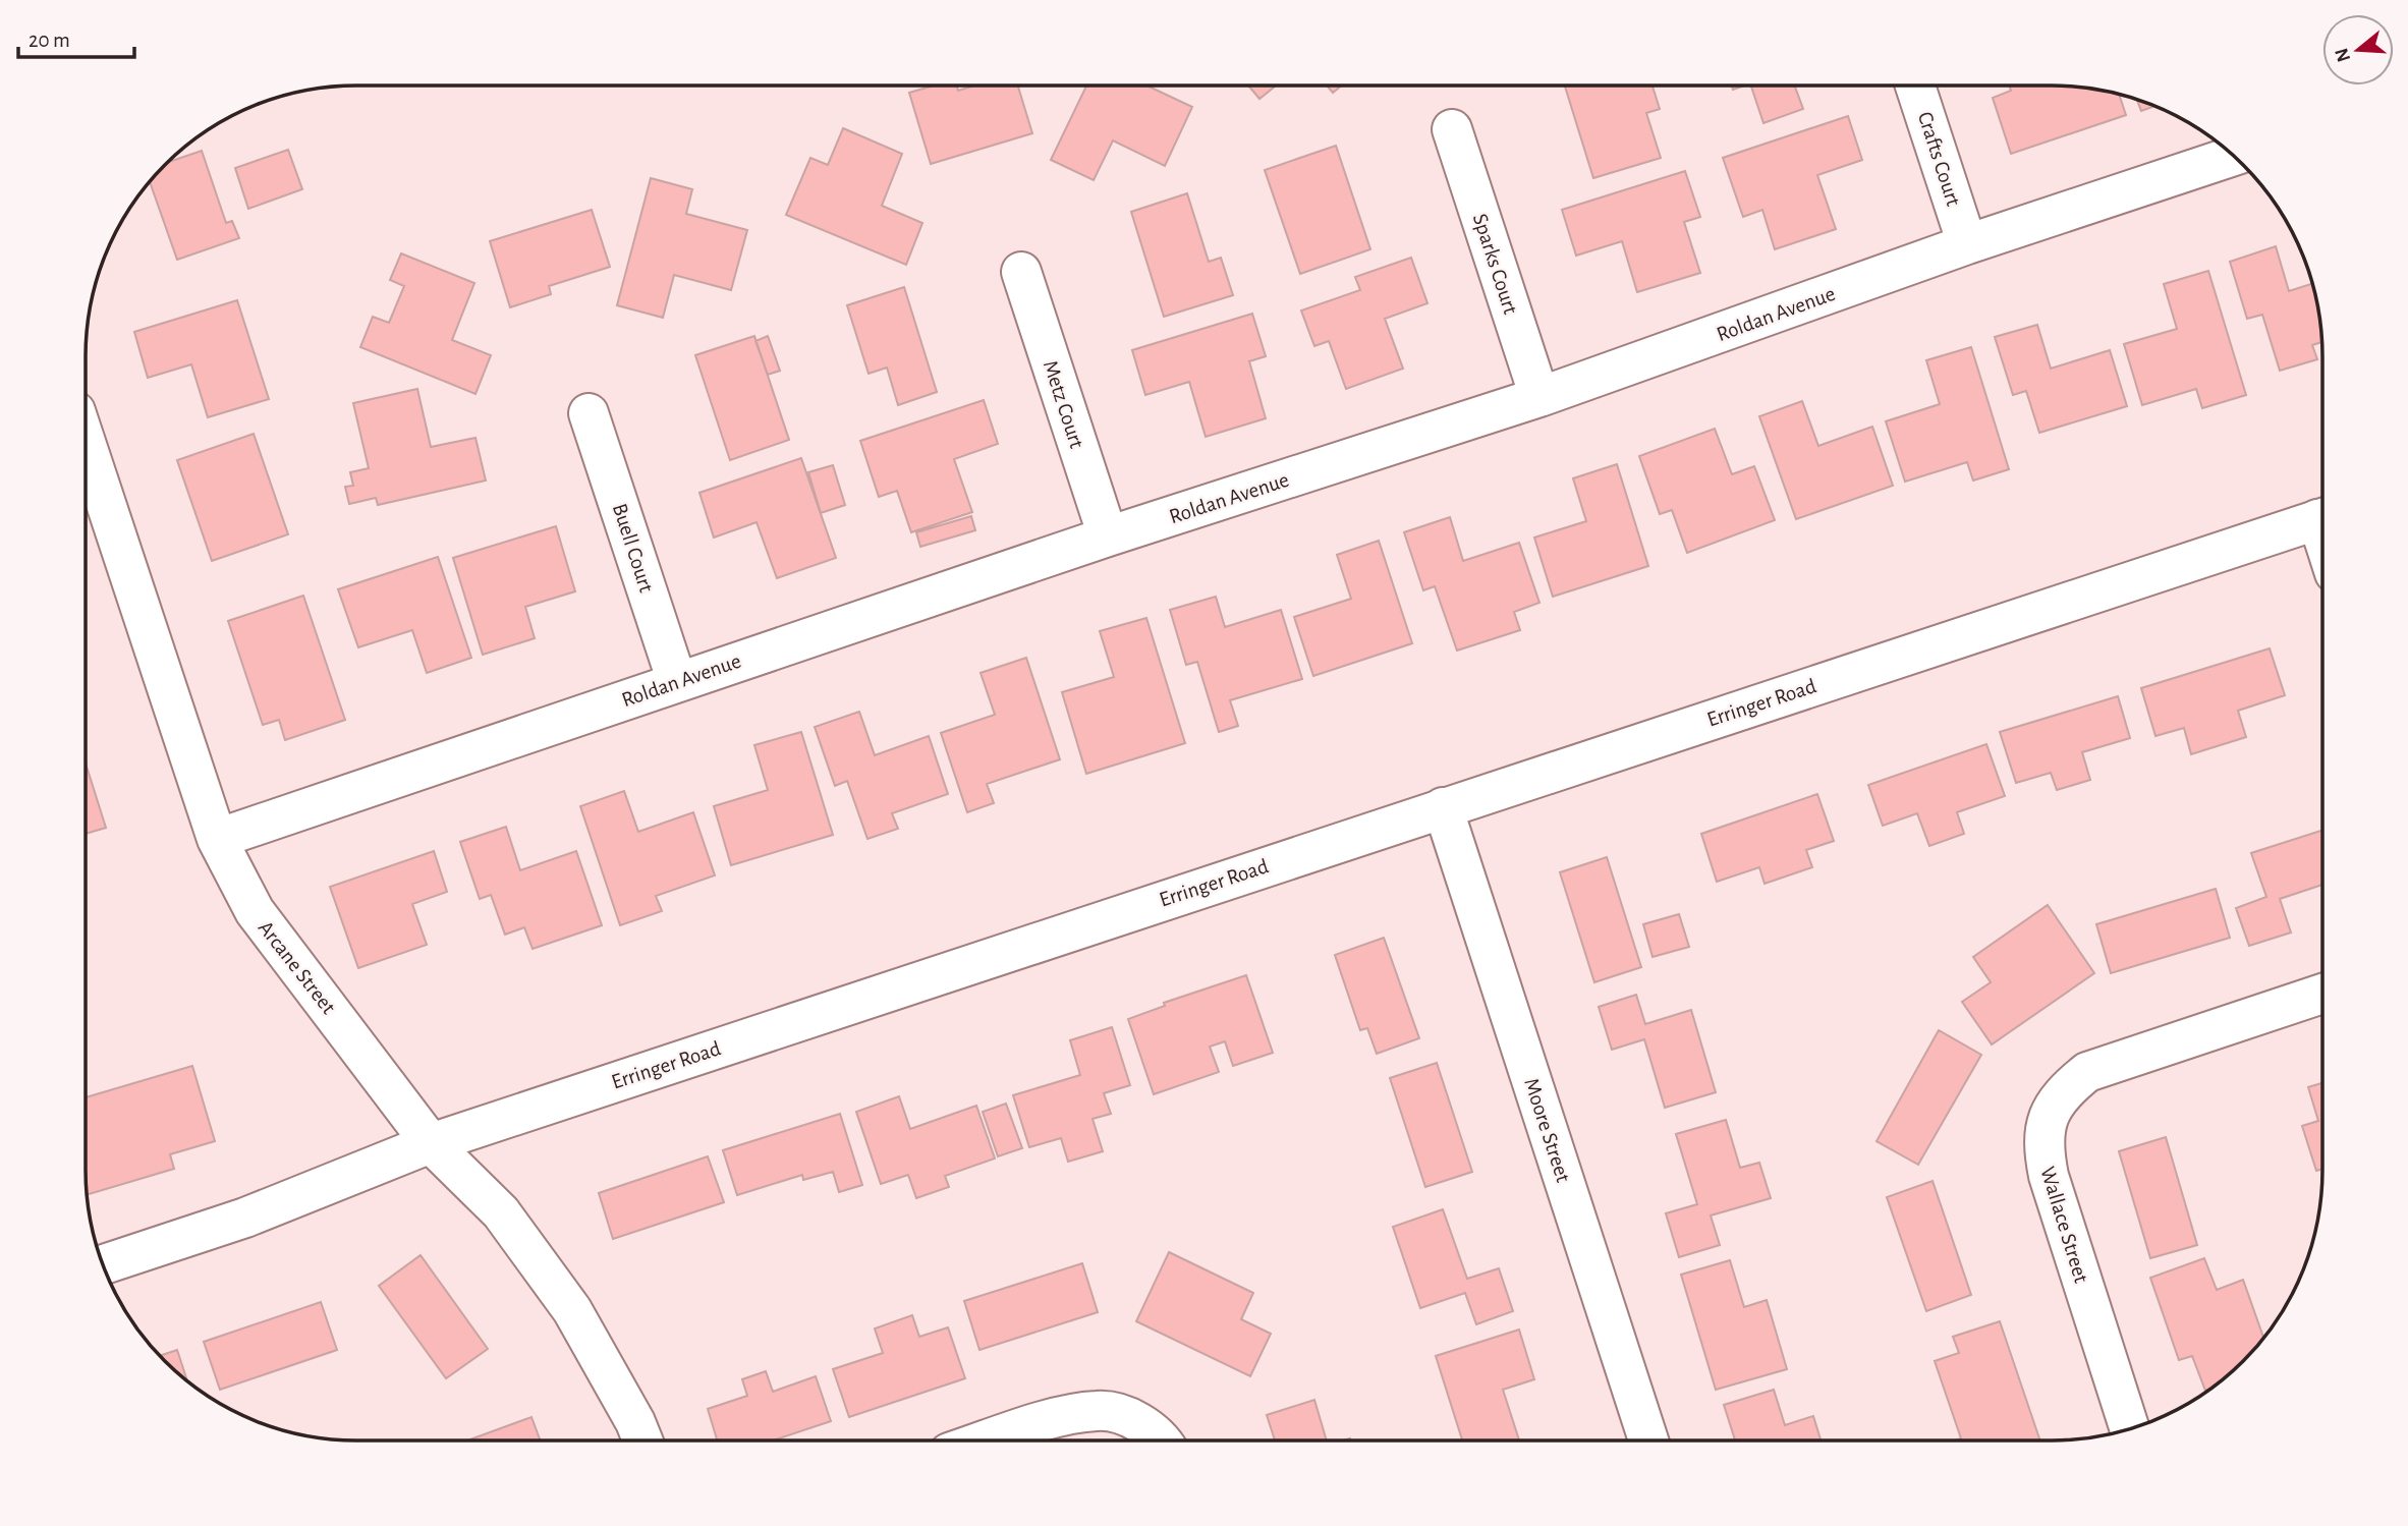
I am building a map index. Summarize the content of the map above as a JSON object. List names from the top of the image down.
{
  "streets": {
    "street": [
      "Crafts Court",
      "Sparks Court",
      "Roldan Avenue",
      "Metz Court",
      "Buell Court",
      "Erringer Road",
      "Arcane Street",
      "Moore Street",
      "Wallace Street"
    ]
  },
  "crossings": [
    ["Crafts Court", "Roldan Avenue"],
    ["Sparks Court", "Roldan Avenue"],
    ["Roldan Avenue", "Metz Court"],
    ["Roldan Avenue", "Buell Court"],
    ["Roldan Avenue", "Arcane Street"],
    ["Erringer Road", "Arcane Street"],
    ["Erringer Road", "Moore Street"]
  ],
  "scale_bar": "20 m",
  "north": "left"
}
